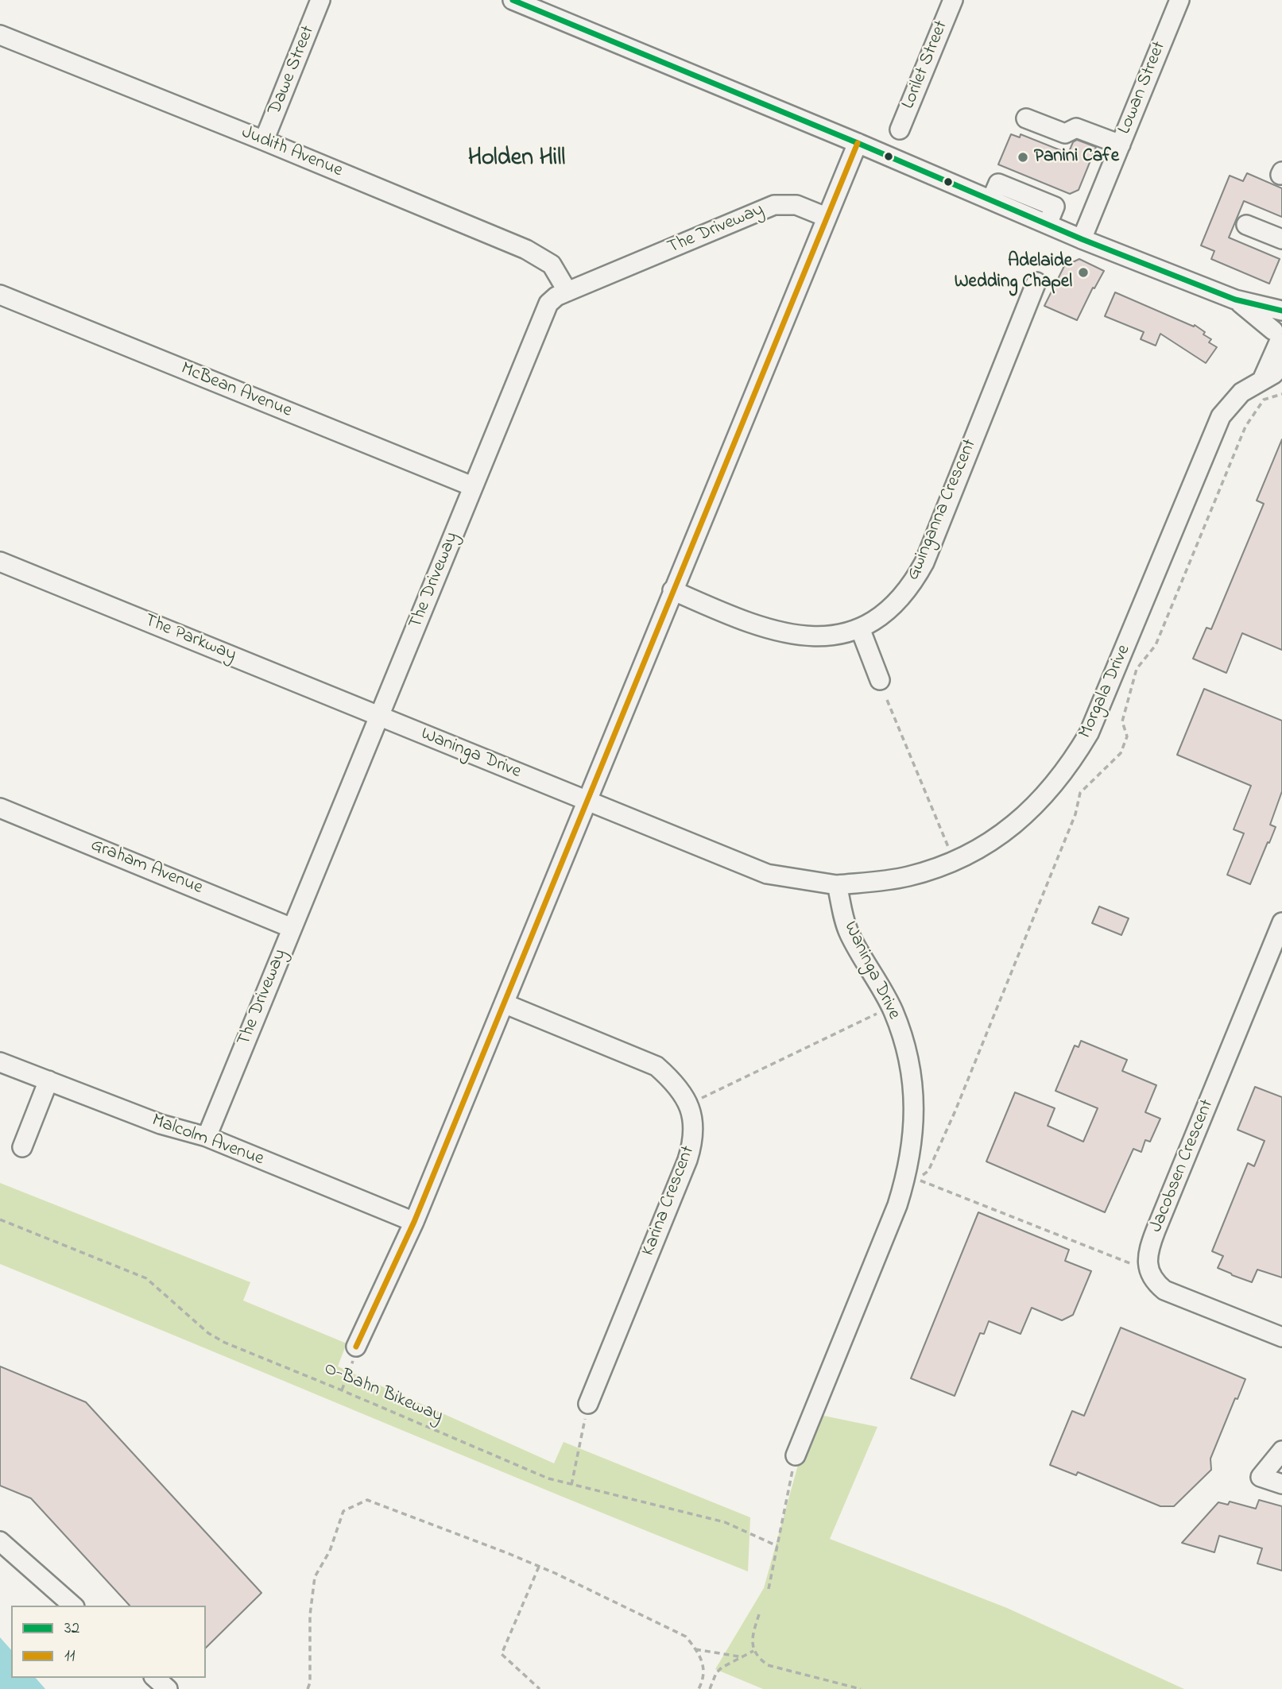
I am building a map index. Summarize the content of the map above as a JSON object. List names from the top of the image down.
{
  "streets": {
    "street": [
      "Lorilet Street",
      "Dawe Street",
      "Lowan Street",
      "Judith Avenue",
      "The Driveway",
      "McBean Avenue",
      "Gwinganna Crescent",
      "The Parkway",
      "Morgala Drive",
      "Waninga Drive",
      "Graham Avenue",
      "Malcolm Avenue",
      "Jacobsen Crescent",
      "Karina Crescent"
    ],
    "path": ["O-Bahn Bikeway"]
  },
  "crossings": [
    ["Dawe Street", "Judith Avenue"],
    ["Judith Avenue", "The Driveway"],
    ["The Driveway", "McBean Avenue"],
    ["The Driveway", "The Parkway"],
    ["The Driveway", "Waninga Drive"],
    ["The Driveway", "Graham Avenue"],
    ["The Driveway", "Malcolm Avenue"],
    ["The Parkway", "Waninga Drive"],
    ["Morgala Drive", "Waninga Drive"]
  ],
  "districts": ["Holden Hill"],
  "places": ["Panini Cafe", "Adelaide Wedding Chapel"],
  "lines": ["transit line 32", "transit line 11"],
  "legend": ["32", "11"]
}
